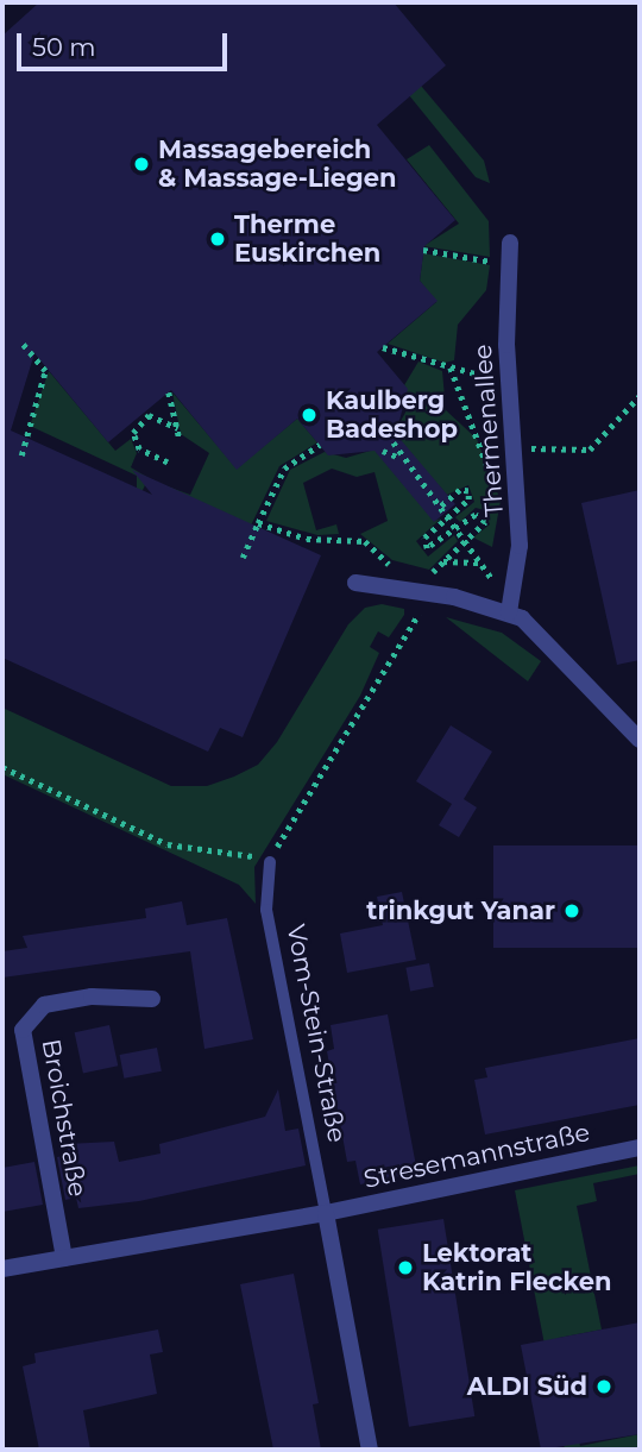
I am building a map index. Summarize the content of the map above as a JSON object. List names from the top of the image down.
{
  "streets": {
    "street": [
      "Thermenallee",
      "Vom-Stein-Straße",
      "Broichstraße",
      "Stresemannstraße"
    ]
  },
  "crossings": [
    ["Vom-Stein-Straße", "Stresemannstraße"]
  ],
  "places": [
    "Massagebereich & Massage-Liegen",
    "Therme Euskirchen",
    "Kaulberg Badeshop",
    "trinkgut Yanar",
    "Lektorat Katrin Flecken",
    "ALDI Süd"
  ],
  "scale_bar": "50 m"
}
